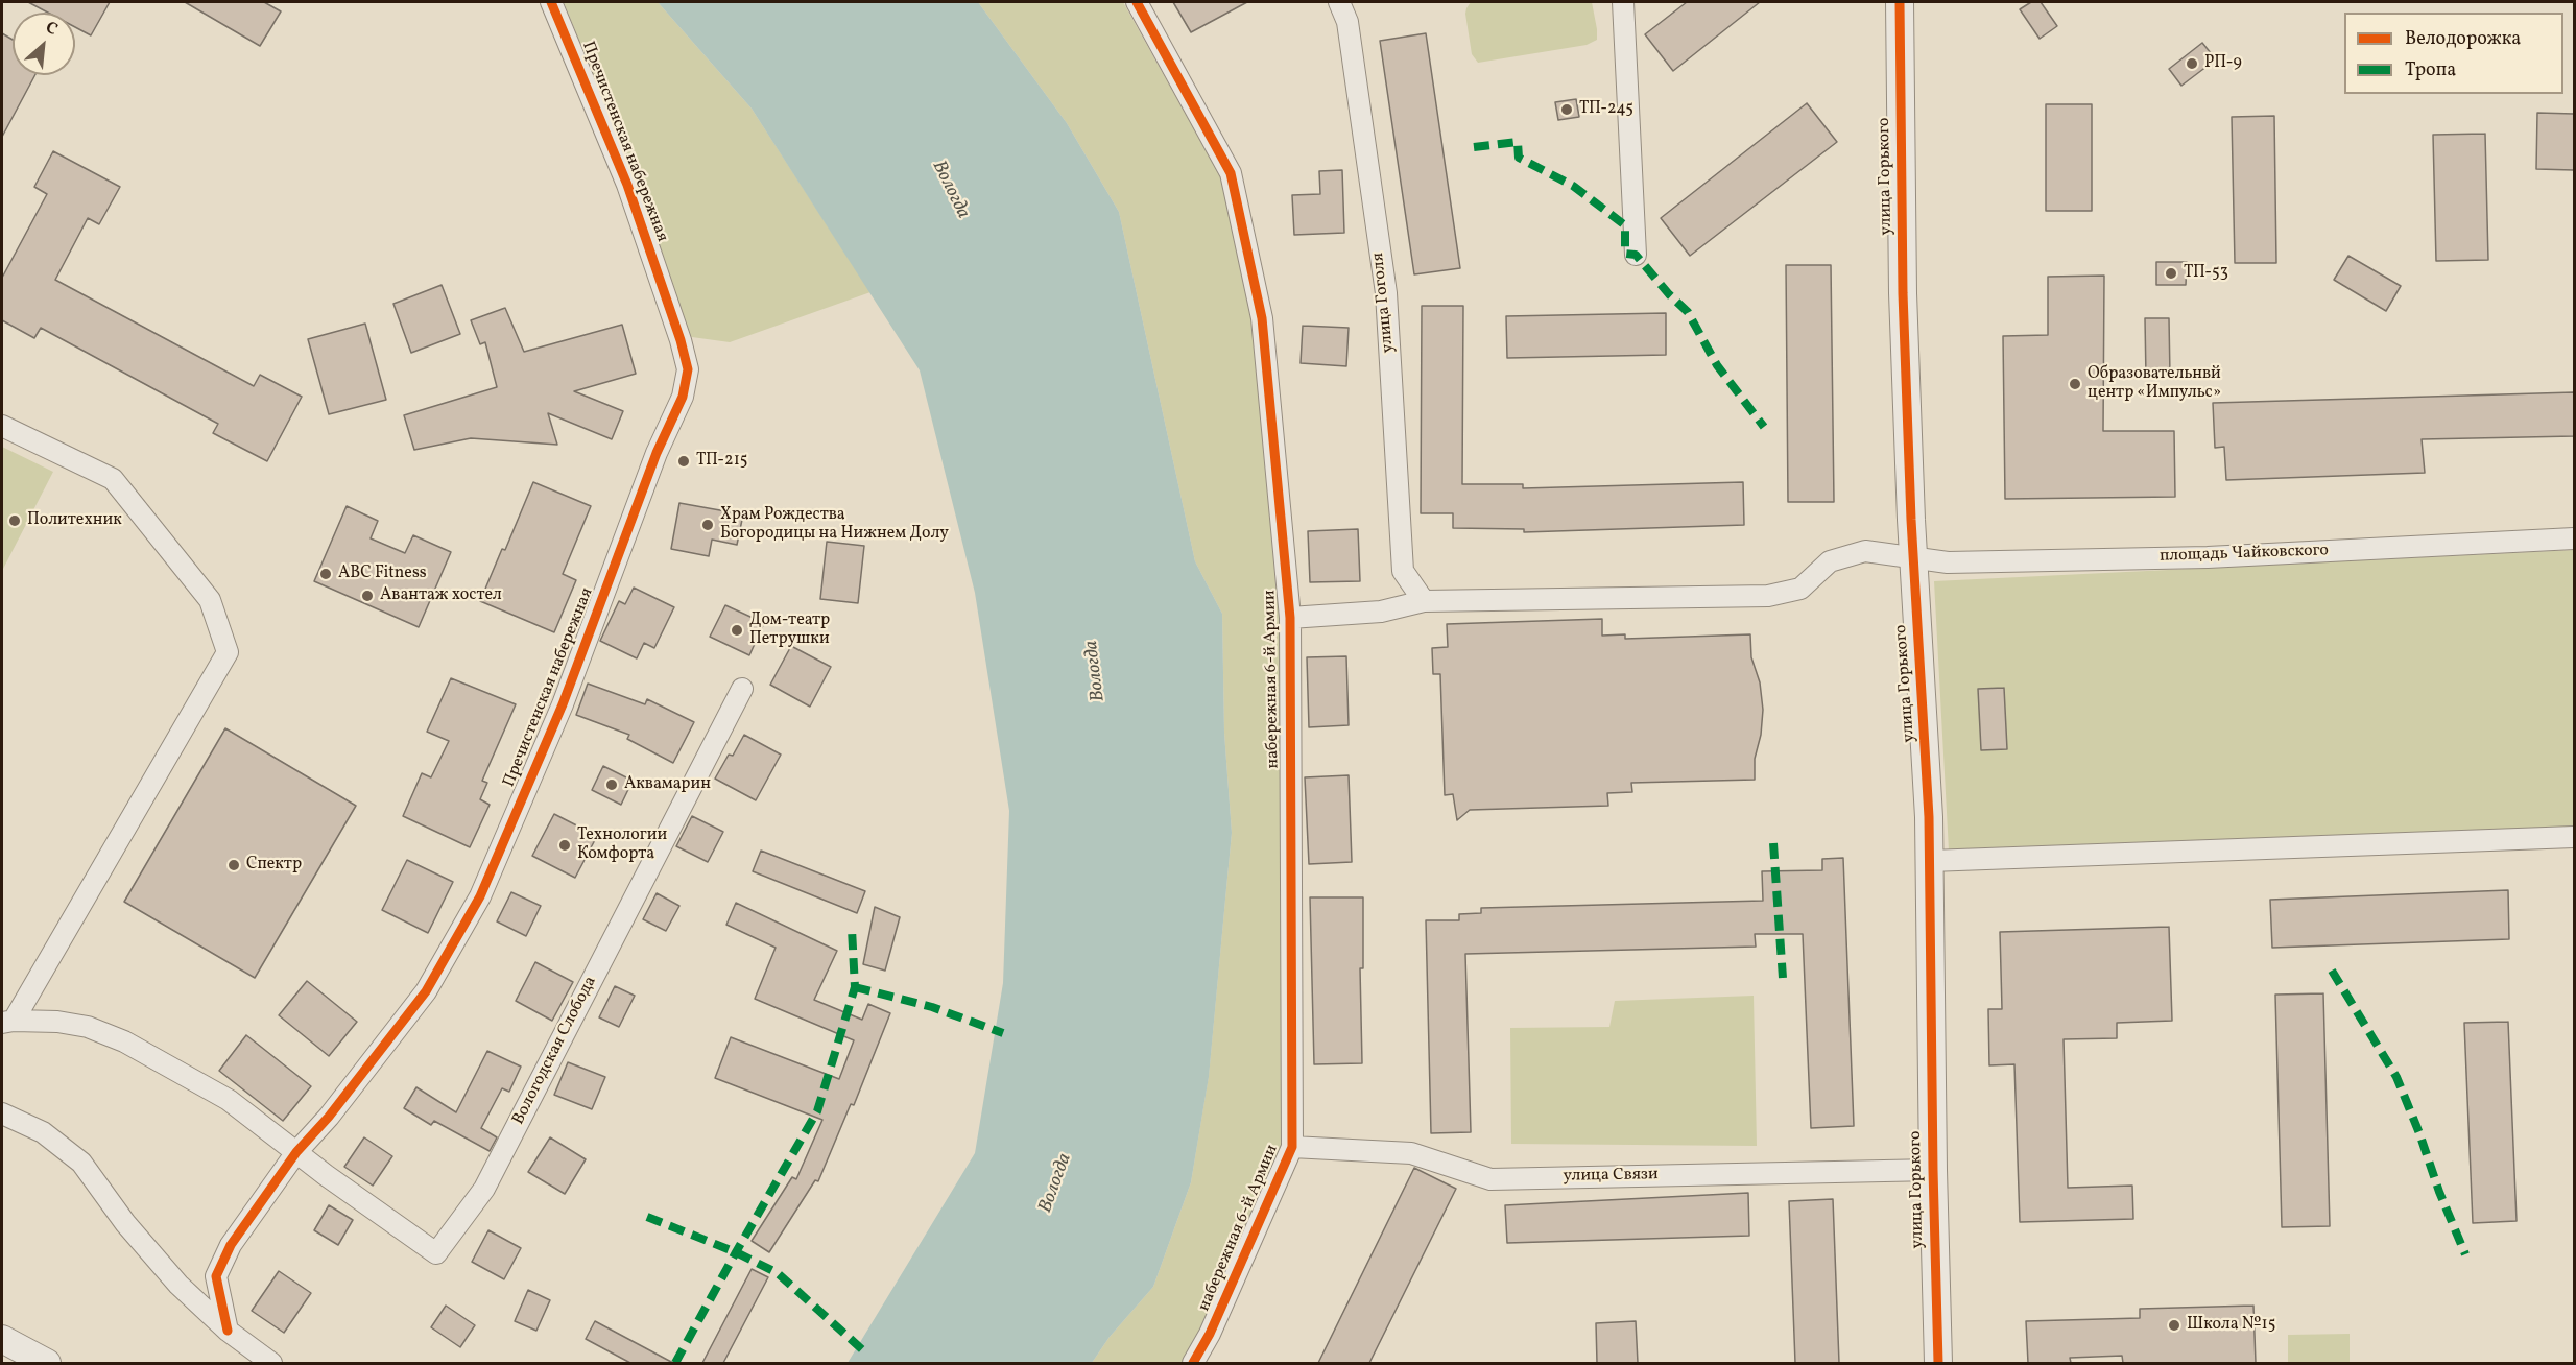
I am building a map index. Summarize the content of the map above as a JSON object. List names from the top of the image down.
{
  "streets": {
    "street": [
      "Пречистенская набережная",
      "улица Горького",
      "улица Гоголя",
      "площадь Чайковского",
      "набережная 6-й Армии",
      "Вологодская Слобода",
      "улица Связи"
    ]
  },
  "crossings": [
    ["Пречистенская набережная", "Вологодская Слобода"],
    ["улица Горького", "площадь Чайковского"],
    ["улица Горького", "улица Связи"],
    ["улица Гоголя", "площадь Чайковского"],
    ["набережная 6-й Армии", "улица Связи"]
  ],
  "water": ["Вологда"],
  "places": [
    "РП-9",
    "ТП-245",
    "ТП-53",
    "Образовательнвй центр «Импульс»",
    "ТП-215",
    "Политехник",
    "Храм Рождества Богородицы на Нижнем Долу",
    "ABC Fitness",
    "Авантаж хостел",
    "Дом-театр Петрушки",
    "Аквамарин",
    "Технологии Комфорта",
    "Спектр",
    "Школа №15"
  ],
  "legend": ["Велодорожка", "Тропа"],
  "north": "top right"
}
